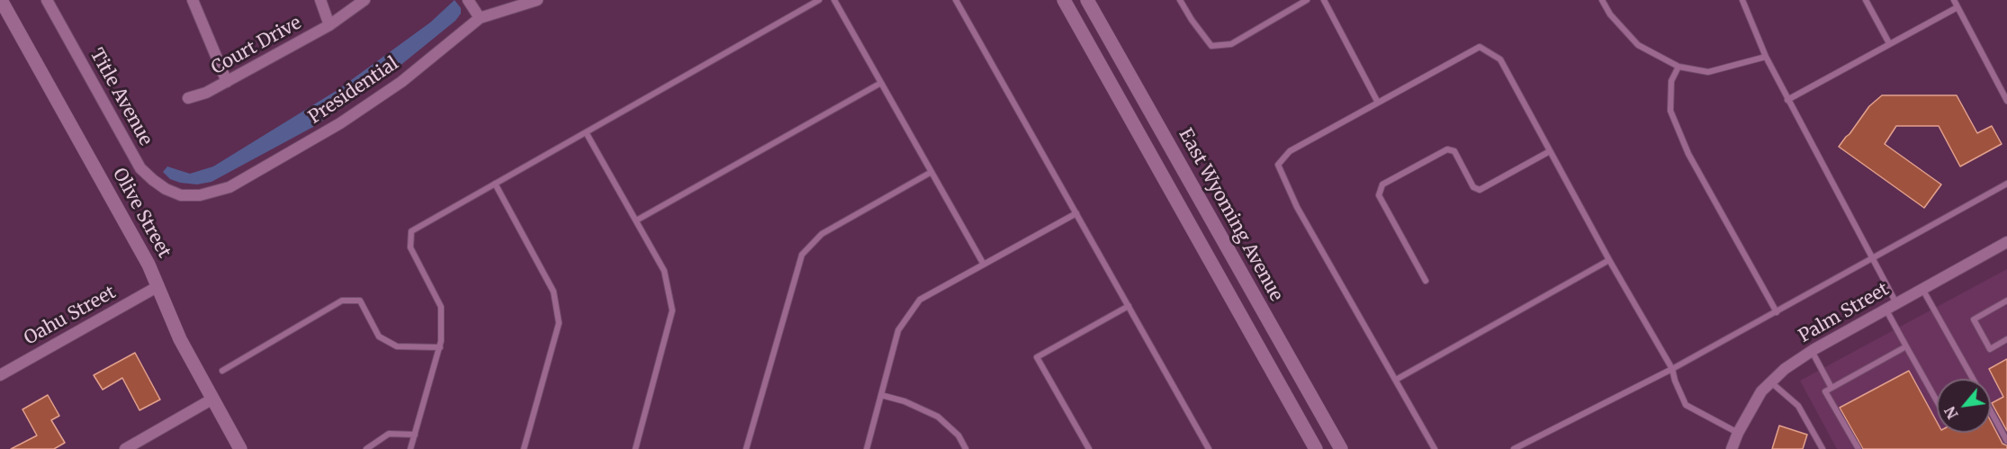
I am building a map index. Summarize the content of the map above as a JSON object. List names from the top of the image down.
{
  "streets": {
    "street": [
      "Court Drive",
      "Presidential",
      "Title Avenue",
      "Olive Street",
      "East Wyoming Avenue",
      "Palm Street",
      "Oahu Street"
    ]
  },
  "crossings": [
    ["Presidential", "Title Avenue"],
    ["Olive Street", "Oahu Street"]
  ],
  "north": "bottom left"
}
